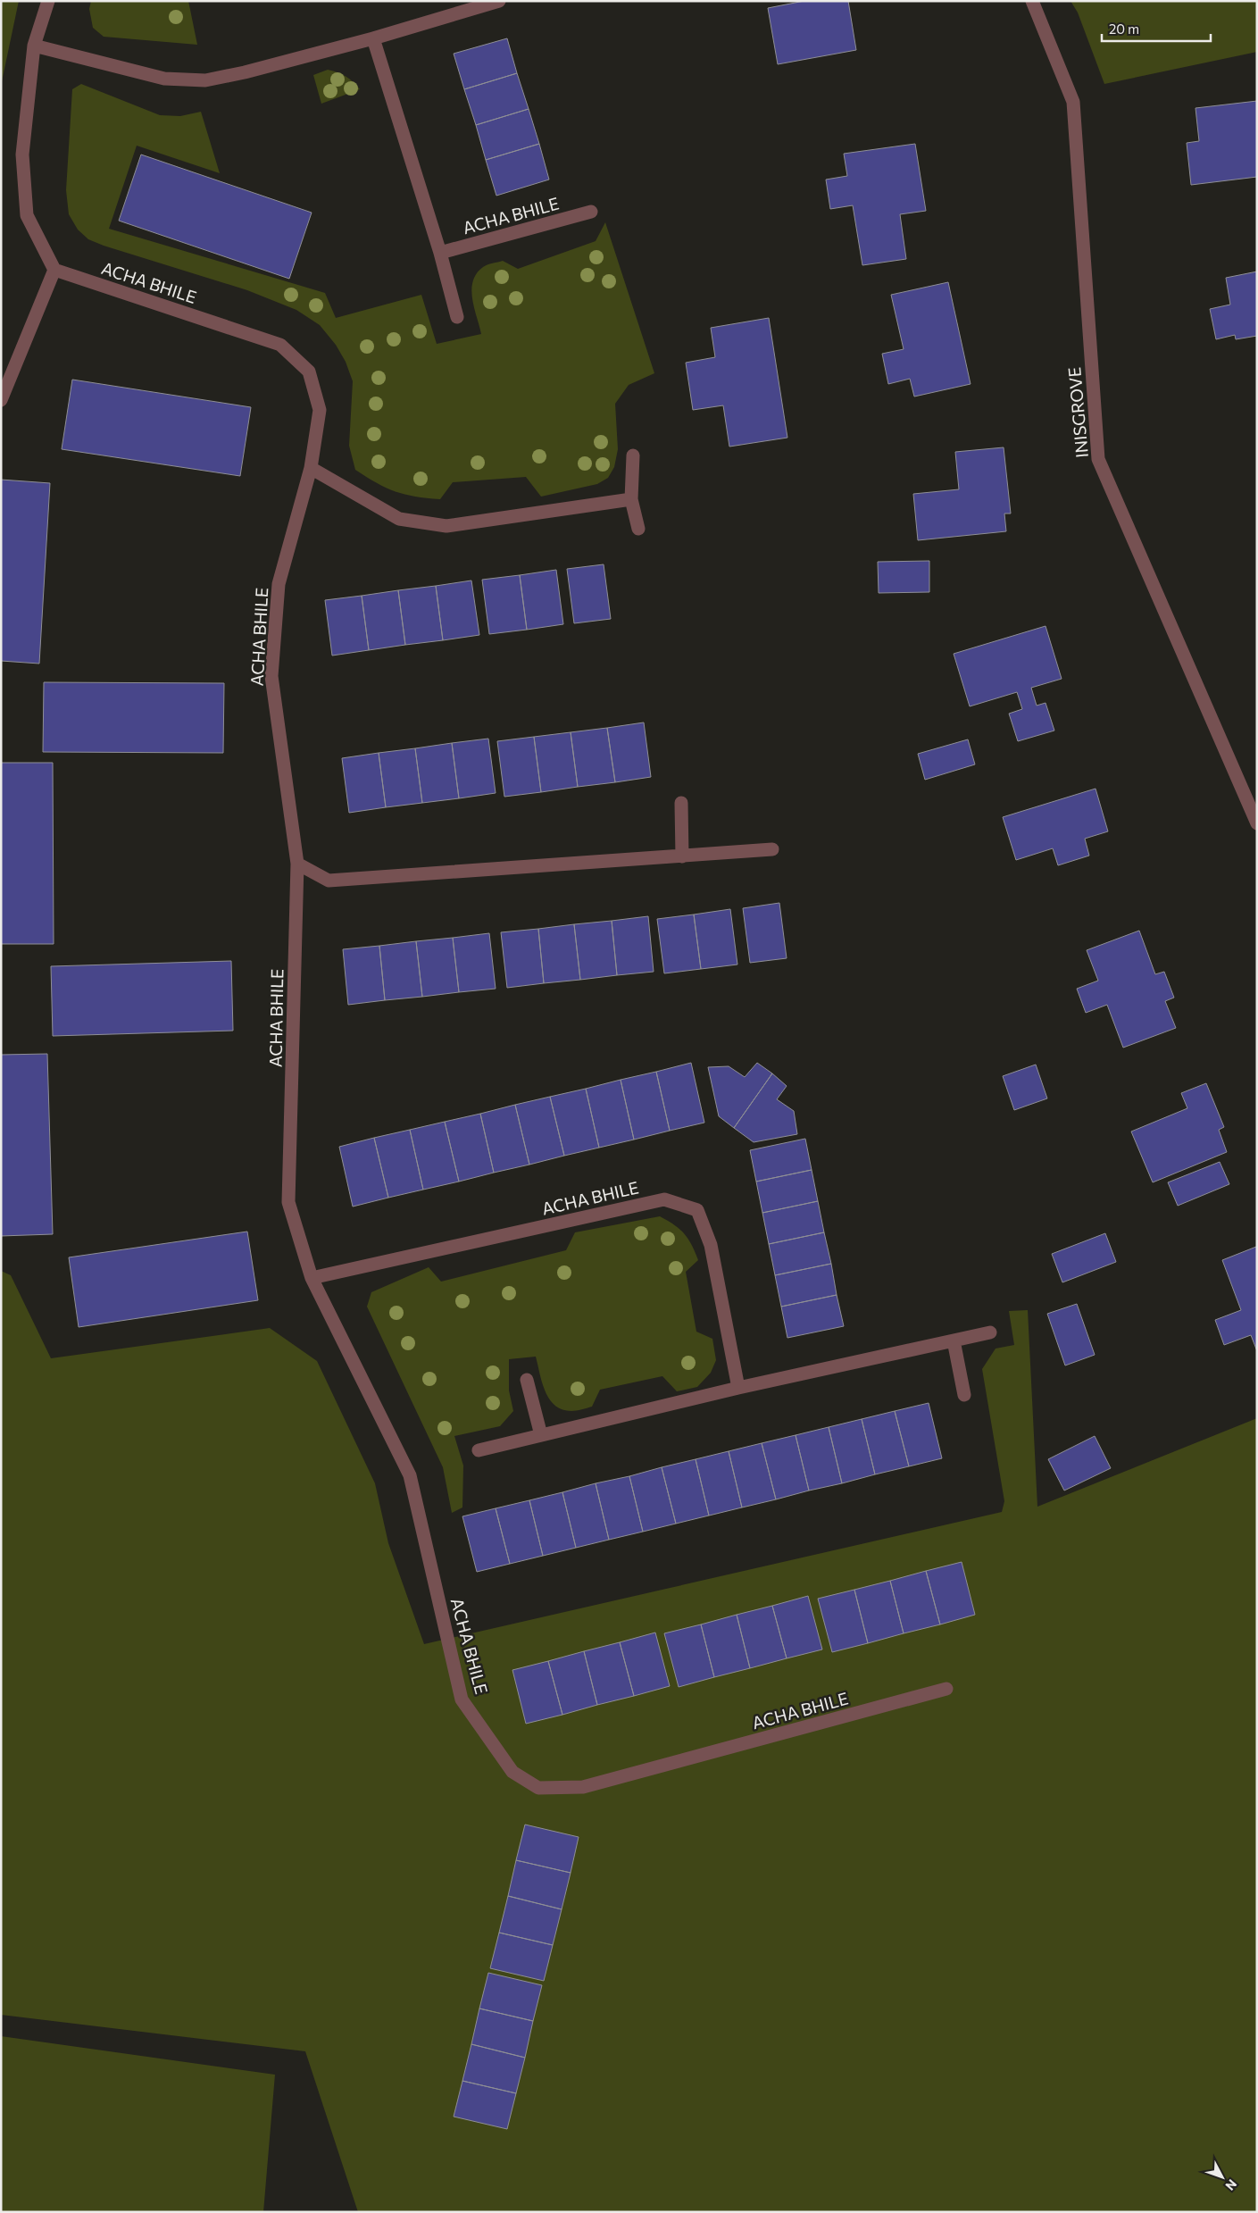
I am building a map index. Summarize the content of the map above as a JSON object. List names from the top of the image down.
{
  "streets": {
    "street": ["ACHA BHILE", "INISGROVE"]
  },
  "scale_bar": "20 m",
  "north": "bottom right"
}
